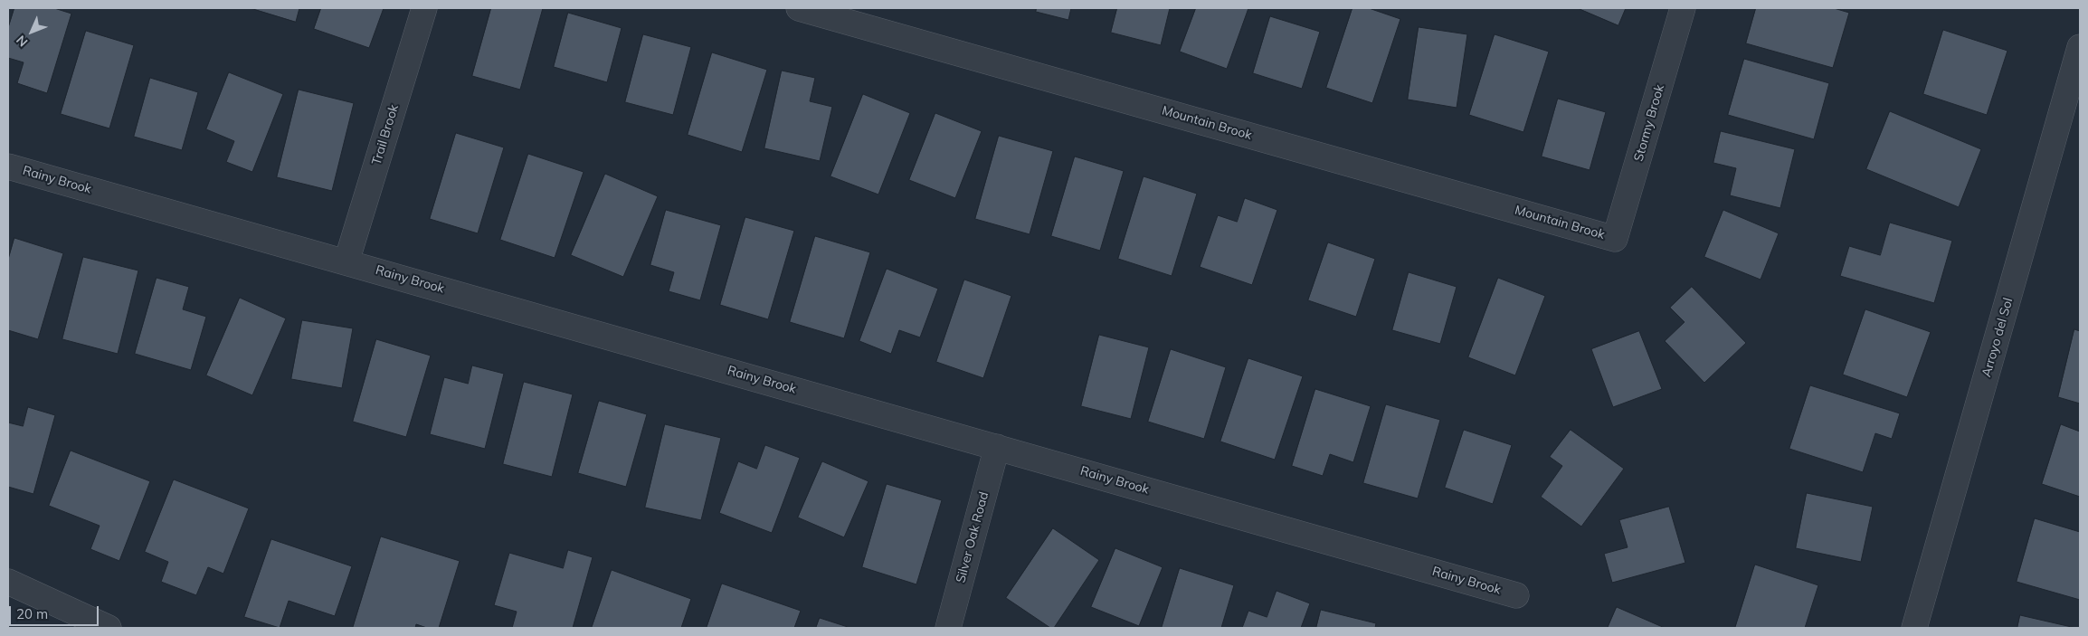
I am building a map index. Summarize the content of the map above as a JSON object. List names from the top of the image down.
{
  "streets": {
    "street": [
      "Mountain Brook",
      "Stormy Brook",
      "Trail Brook",
      "Rainy Brook",
      "Arroyo del Sol",
      "Silver Oak Road"
    ]
  },
  "crossings": [
    ["Mountain Brook", "Stormy Brook"],
    ["Trail Brook", "Rainy Brook"],
    ["Rainy Brook", "Silver Oak Road"]
  ],
  "scale_bar": "20 m",
  "north": "bottom left"
}
